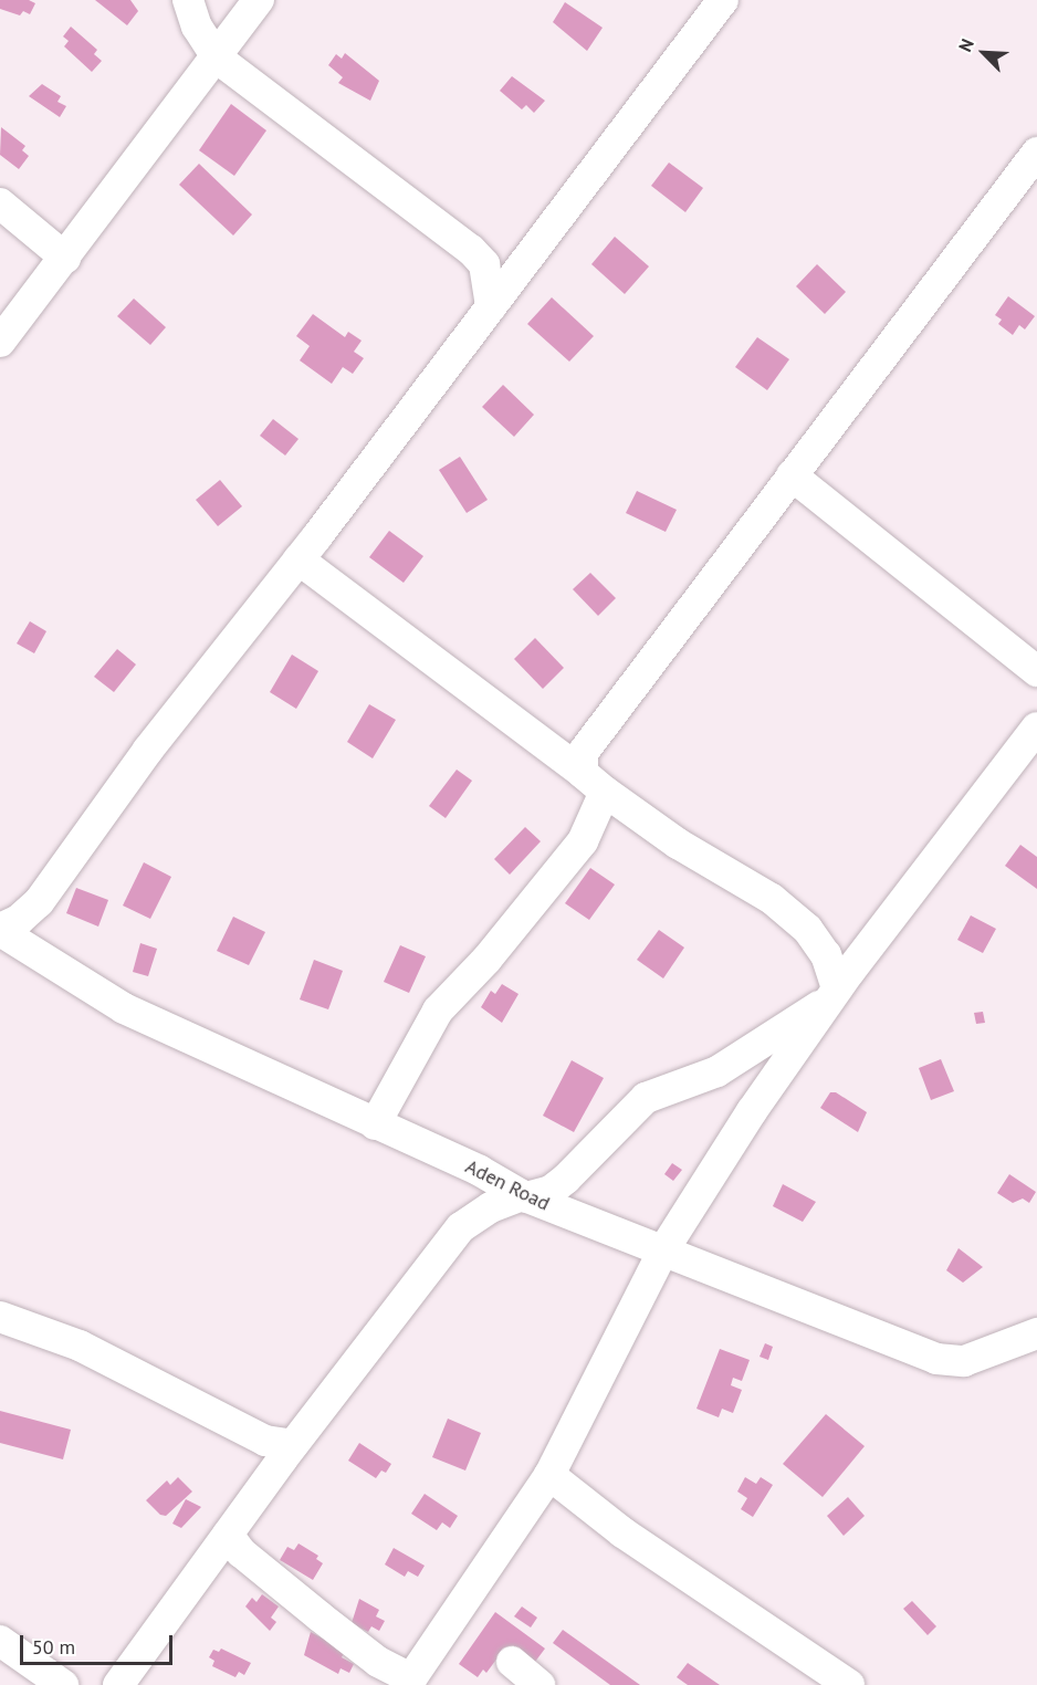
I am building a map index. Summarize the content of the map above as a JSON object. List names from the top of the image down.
{
  "streets": {
    "street": ["Aden Road"]
  },
  "scale_bar": "50 m",
  "north": "top left"
}
